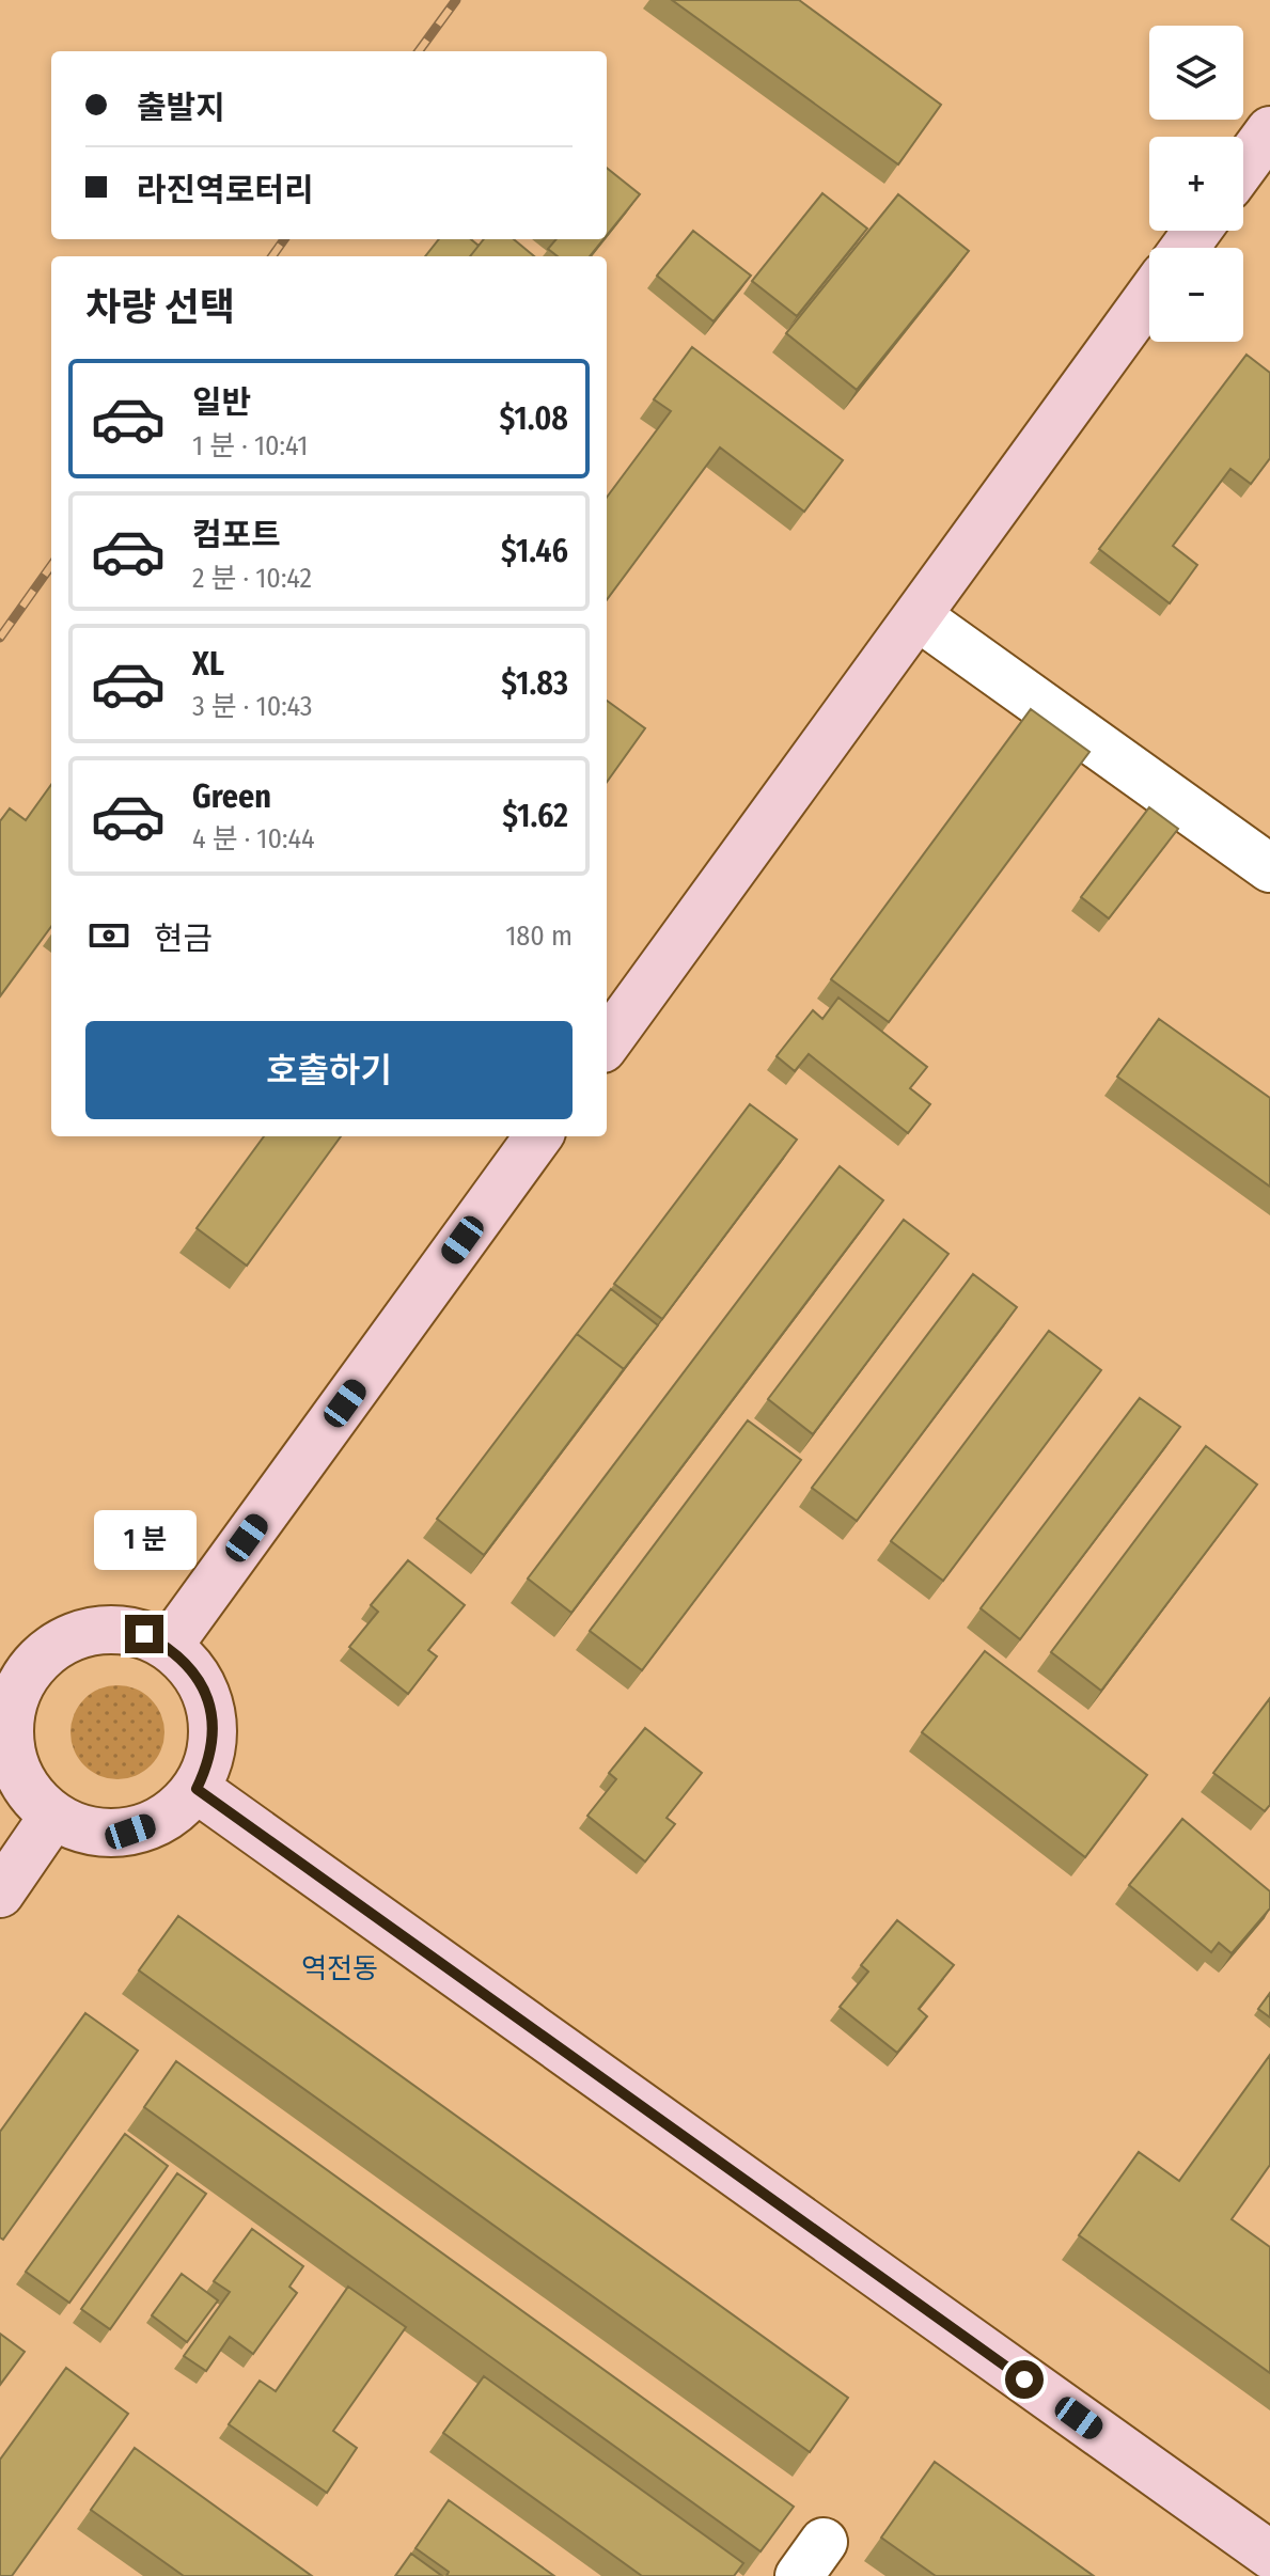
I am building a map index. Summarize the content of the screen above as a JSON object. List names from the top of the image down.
{
  "districts": ["역전동"],
  "page": {
    "map_buttons": ["+", "−"],
    "banner": ["출발지", "라진역로터리"],
    "heading": "차량 선택",
    "list": [
      {
        "name": "일반",
        "note": "1 분 · 10:41",
        "value": "$1.08"
      },
      {
        "name": "컴포트",
        "note": "2 분 · 10:42",
        "value": "$1.46"
      },
      {
        "name": "XL",
        "note": "3 분 · 10:43",
        "value": "$1.83"
      },
      {
        "name": "Green",
        "note": "4 분 · 10:44",
        "value": "$1.62"
      }
    ],
    "pay": ["현금", "180 m"],
    "buttons": "호출하기",
    "bubble": "1 분"
  }
}
